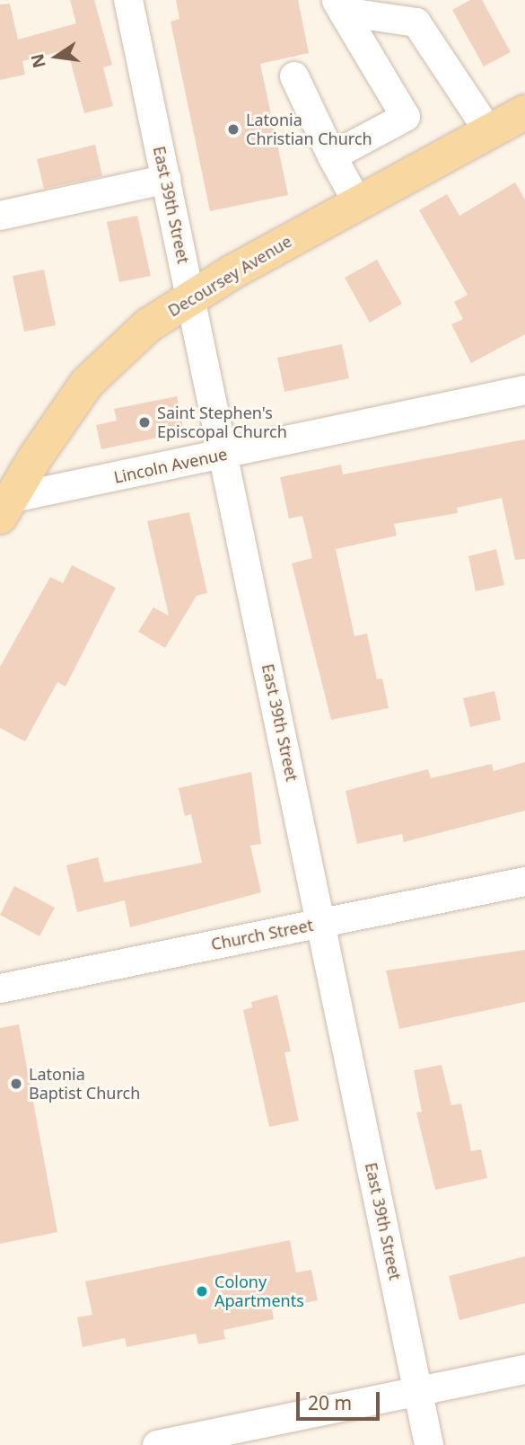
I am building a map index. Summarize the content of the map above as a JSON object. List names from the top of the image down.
{
  "streets": {
    "main road": ["Decoursey Avenue"],
    "street": ["East 39th Street", "Lincoln Avenue", "Church Street"]
  },
  "crossings": [
    ["East 39th Street", "Decoursey Avenue"],
    ["East 39th Street", "Lincoln Avenue"],
    ["East 39th Street", "Church Street"],
    ["Decoursey Avenue", "Lincoln Avenue"]
  ],
  "places": [
    "Latonia Christian Church",
    "Saint Stephen's Episcopal Church",
    "Latonia Baptist Church",
    "Colony Apartments"
  ],
  "scale_bar": "20 m",
  "north": "left"
}
